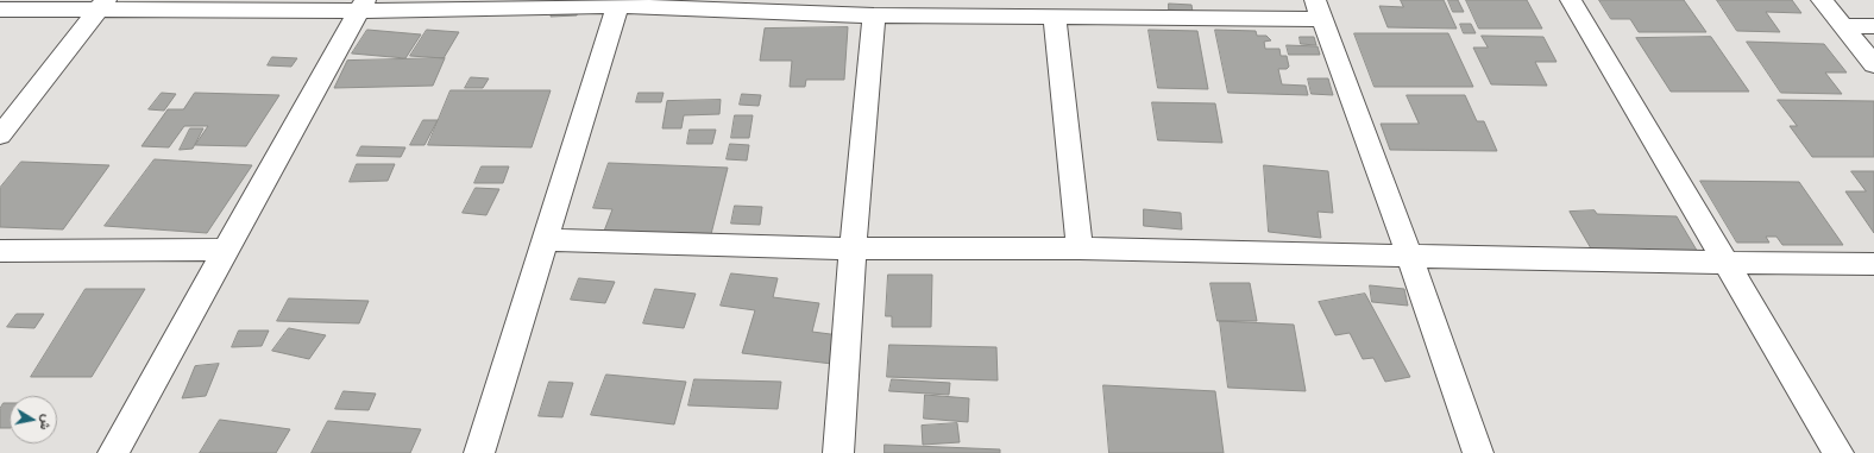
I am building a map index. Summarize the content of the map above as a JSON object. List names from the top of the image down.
{
  "north": "right"
}
